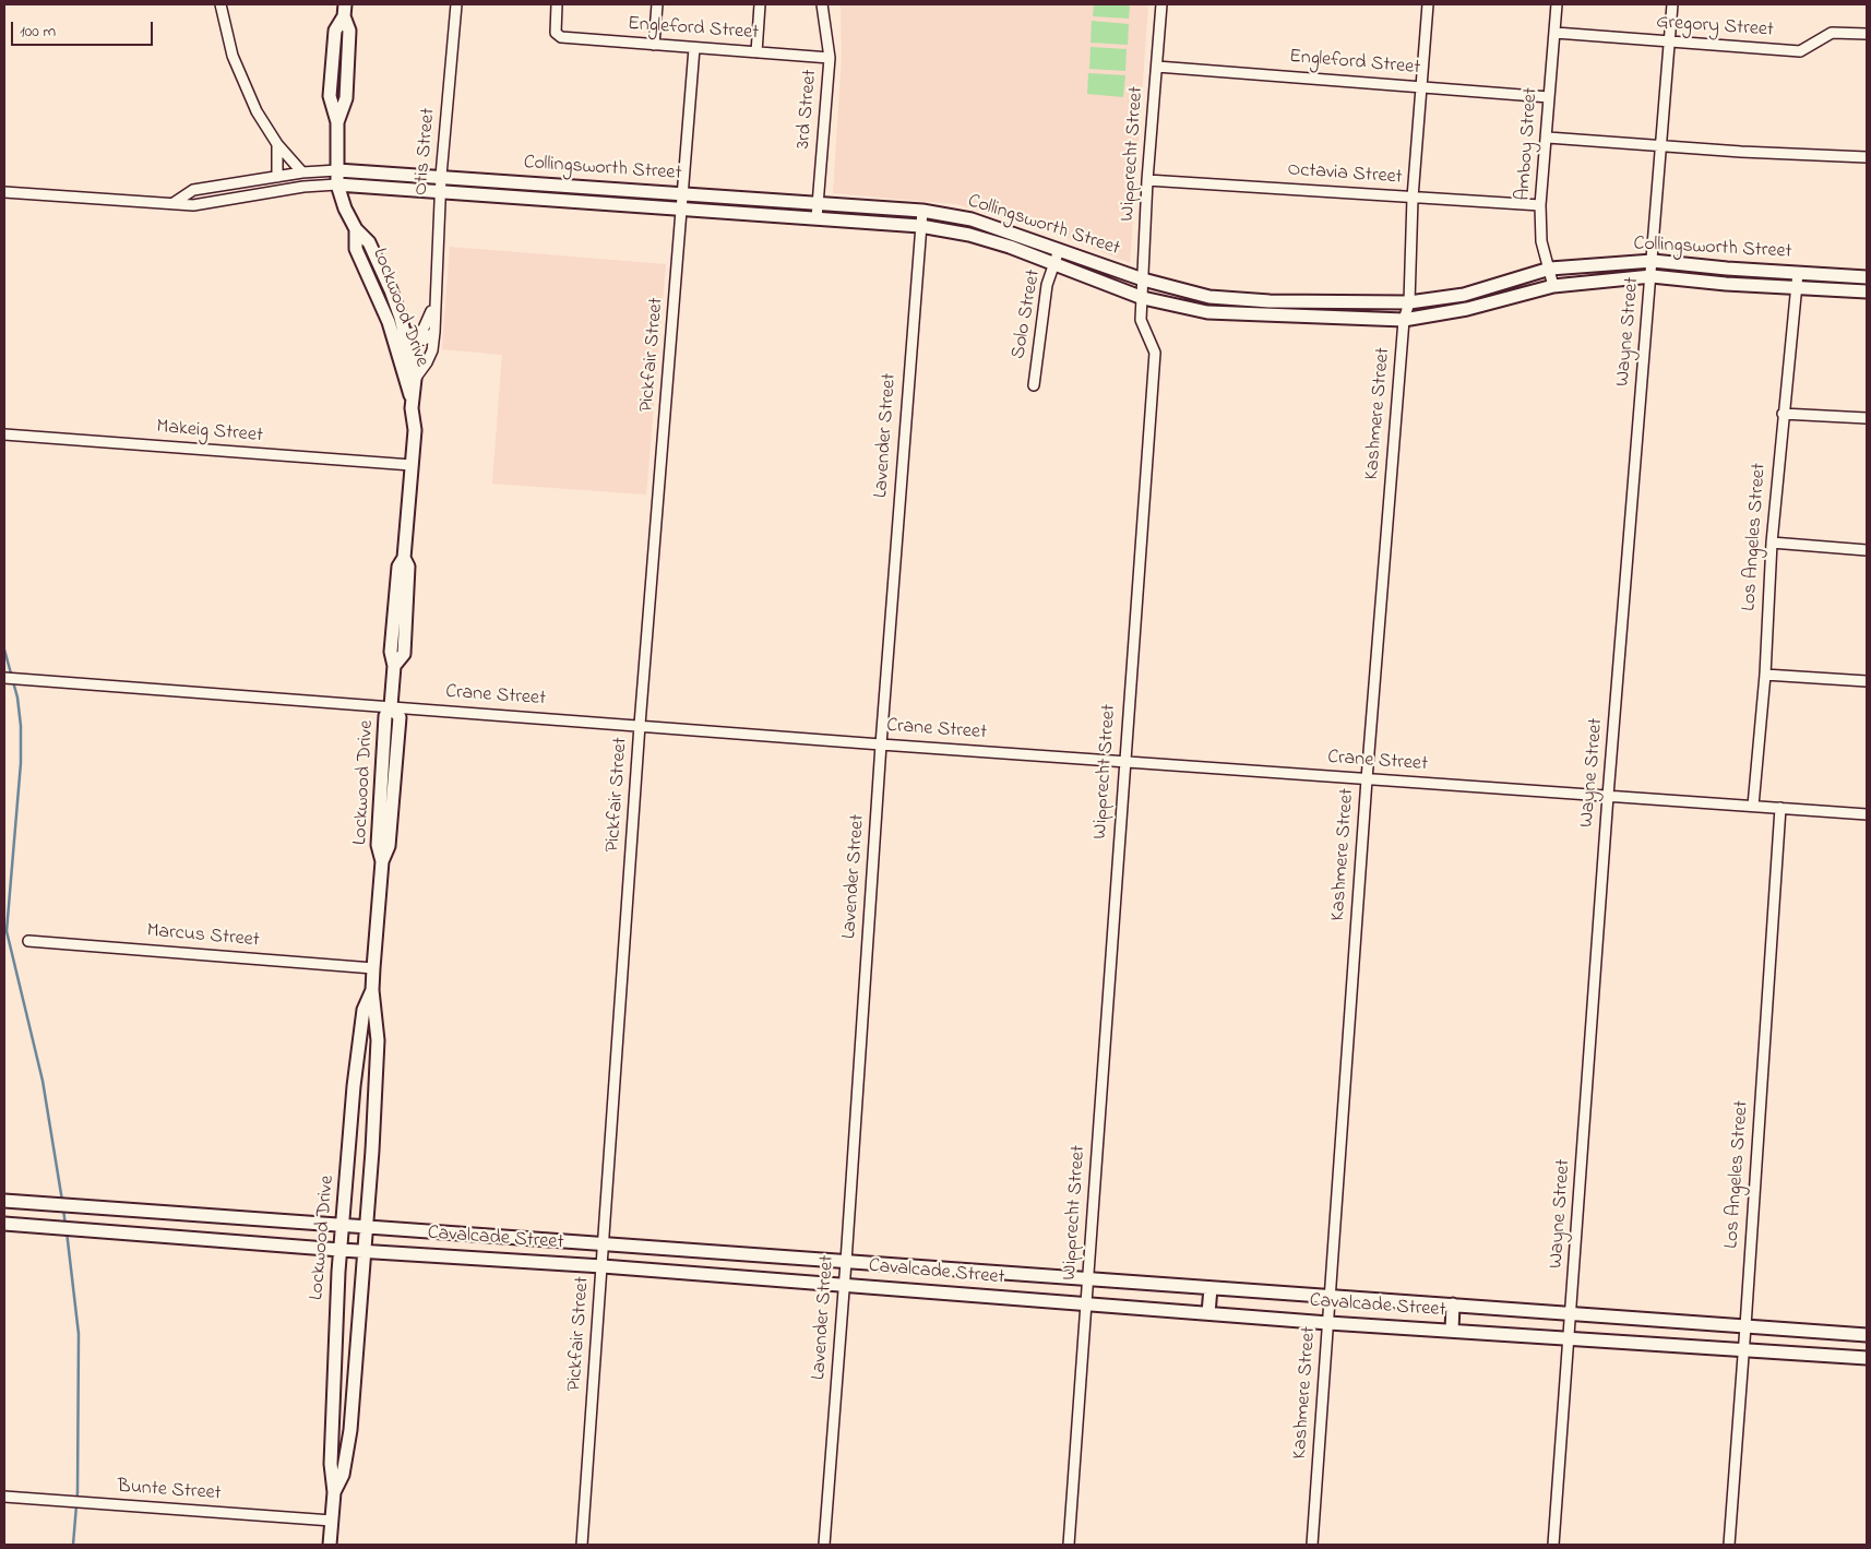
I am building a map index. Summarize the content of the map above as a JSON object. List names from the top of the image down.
{
  "streets": {
    "main road": ["Collingsworth Street", "Lockwood Drive", "Cavalcade Street"],
    "street": [
      "Gregory Street",
      "Engleford Street",
      "3rd Street",
      "Amboy Street",
      "Otis Street",
      "Wipprecht Street",
      "Octavia Street",
      "Solo Street",
      "Wayne Street",
      "Pickfair Street",
      "Kashmere Street",
      "Makeig Street",
      "Lavender Street",
      "Los Angeles Street",
      "Crane Street",
      "Marcus Street",
      "Bunte Street"
    ]
  },
  "crossings": [
    ["Gregory Street", "Amboy Street"],
    ["Gregory Street", "Wayne Street"],
    ["Engleford Street", "3rd Street"],
    ["Engleford Street", "Amboy Street"],
    ["Engleford Street", "Wipprecht Street"],
    ["Engleford Street", "Pickfair Street"],
    ["Engleford Street", "Kashmere Street"],
    ["3rd Street", "Collingsworth Street"],
    ["Amboy Street", "Collingsworth Street"],
    ["Amboy Street", "Octavia Street"],
    ["Otis Street", "Collingsworth Street"],
    ["Otis Street", "Lockwood Drive"],
    ["Wipprecht Street", "Collingsworth Street"],
    ["Wipprecht Street", "Octavia Street"],
    ["Wipprecht Street", "Crane Street"],
    ["Wipprecht Street", "Cavalcade Street"],
    ["Collingsworth Street", "Lockwood Drive"],
    ["Collingsworth Street", "Solo Street"],
    ["Collingsworth Street", "Wayne Street"],
    ["Collingsworth Street", "Pickfair Street"],
    ["Collingsworth Street", "Kashmere Street"],
    ["Collingsworth Street", "Lavender Street"],
    ["Collingsworth Street", "Los Angeles Street"],
    ["Octavia Street", "Kashmere Street"],
    ["Lockwood Drive", "Makeig Street"],
    ["Lockwood Drive", "Crane Street"],
    ["Lockwood Drive", "Marcus Street"],
    ["Lockwood Drive", "Cavalcade Street"],
    ["Lockwood Drive", "Bunte Street"],
    ["Wayne Street", "Crane Street"],
    ["Wayne Street", "Cavalcade Street"],
    ["Pickfair Street", "Crane Street"],
    ["Pickfair Street", "Cavalcade Street"],
    ["Kashmere Street", "Crane Street"],
    ["Kashmere Street", "Cavalcade Street"],
    ["Lavender Street", "Crane Street"],
    ["Lavender Street", "Cavalcade Street"],
    ["Los Angeles Street", "Crane Street"],
    ["Los Angeles Street", "Cavalcade Street"]
  ],
  "scale_bar": "100 m"
}
